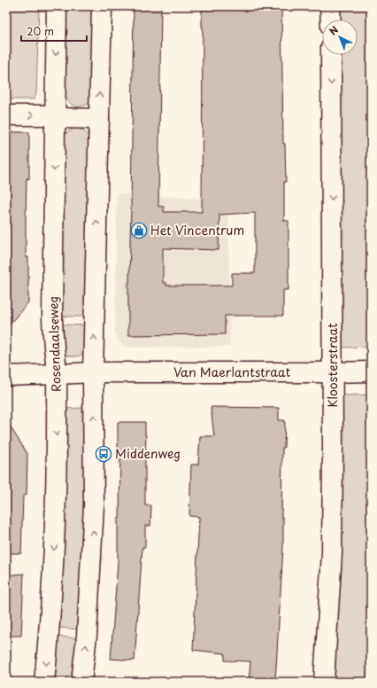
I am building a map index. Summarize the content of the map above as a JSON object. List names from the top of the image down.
{
  "streets": {
    "street": ["Rosendaalseweg", "Kloosterstraat", "Van Maerlantstraat"]
  },
  "crossings": [
    ["Rosendaalseweg", "Van Maerlantstraat"],
    ["Kloosterstraat", "Van Maerlantstraat"]
  ],
  "one_way": ["Kloosterstraat"],
  "places": {
    "shop": ["Het Vincentrum"],
    "bus stop": ["Middenweg"]
  },
  "scale_bar": "20 m",
  "north": "top left"
}
